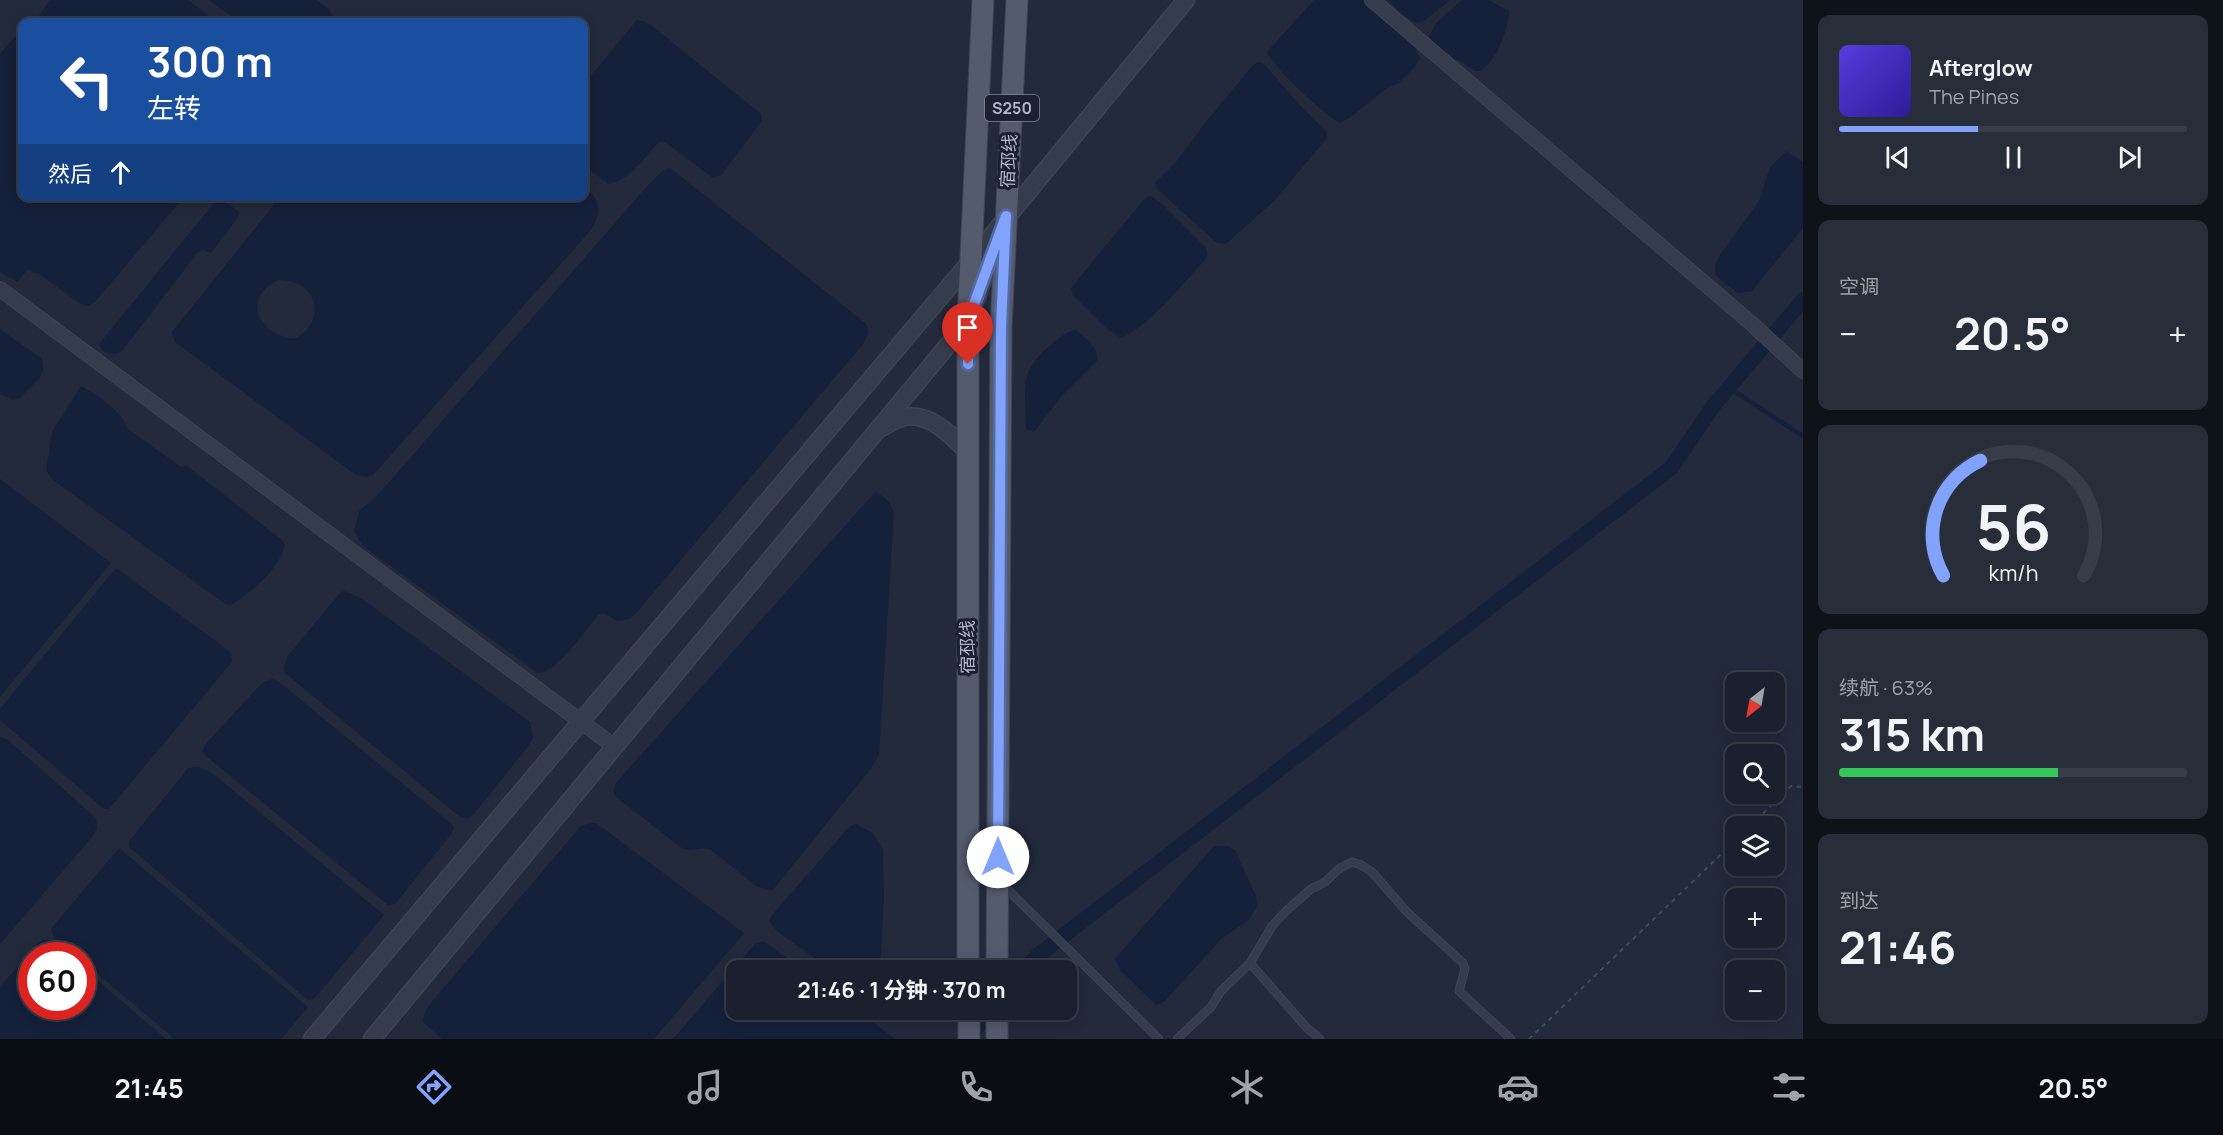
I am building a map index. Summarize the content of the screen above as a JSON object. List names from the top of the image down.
{
  "streets": {
    "main road": ["S250", "宿邳线"]
  },
  "north": "bottom left",
  "page": {
    "turn": ["300 m", "左转"],
    "song": ["Afterglow", "The Pines"],
    "then": "然后",
    "tile": [
      "空调",
      ["续航 · 63%", "315 km"],
      ["到达", "21:46"]
    ],
    "heat": ["−", "20.5°", "+"],
    "map_buttons": ["+", "−"],
    "limit": "60",
    "trip": "21:46 · 1 分钟 · 370 m",
    "tabs": ["21:45", "20.5°"],
    "gauge": ["56", "km/h"]
  }
}
